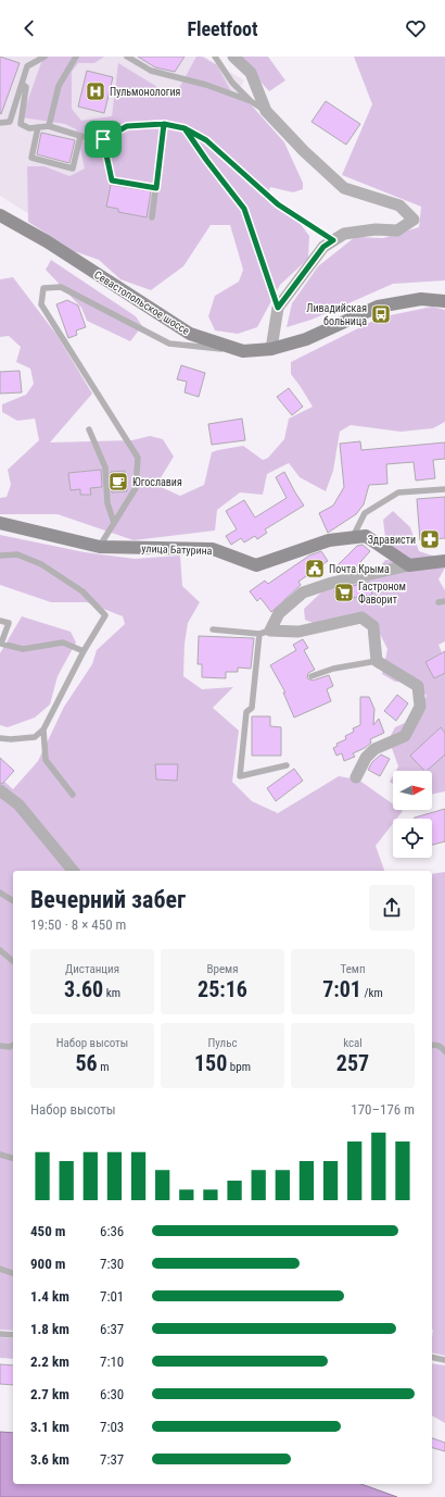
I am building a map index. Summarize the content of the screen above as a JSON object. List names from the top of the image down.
{
  "streets": {
    "main road": ["Севастопольское шоссе", "улица Батурина"]
  },
  "places": {
    "hospital": ["Пульмонология"],
    "bus stop": ["Ливадийская больница"],
    "cafe": ["Югославия"],
    "pharmacy": ["Здрависти"],
    "public building": ["Почта Крыма"],
    "supermarket": ["Гастроном Фаворит"]
  },
  "north": "right",
  "page": {
    "header": "Fleetfoot",
    "heading": ["Вечерний забег", "19:50 · 8 × 450 m"],
    "stats": [
      ["Дистанция", "3.60 km"],
      ["Время", "25:16"],
      ["Темп", "7:01 /km"],
      ["Набор высоты", "56 m"],
      ["Пульс", "150 bpm"],
      ["kcal", "257"]
    ],
    "chart": ["Набор высоты", "170–176 m"],
    "list": [
      {
        "name": "450 m",
        "note": "6:36"
      },
      {
        "name": "900 m",
        "note": "7:30"
      },
      {
        "name": "1.4 km",
        "note": "7:01"
      },
      {
        "name": "1.8 km",
        "note": "6:37"
      },
      {
        "name": "2.2 km",
        "note": "7:10"
      },
      {
        "name": "2.7 km",
        "note": "6:30"
      },
      {
        "name": "3.1 km",
        "note": "7:03"
      },
      {
        "name": "3.6 km",
        "note": "7:37"
      }
    ]
  }
}
